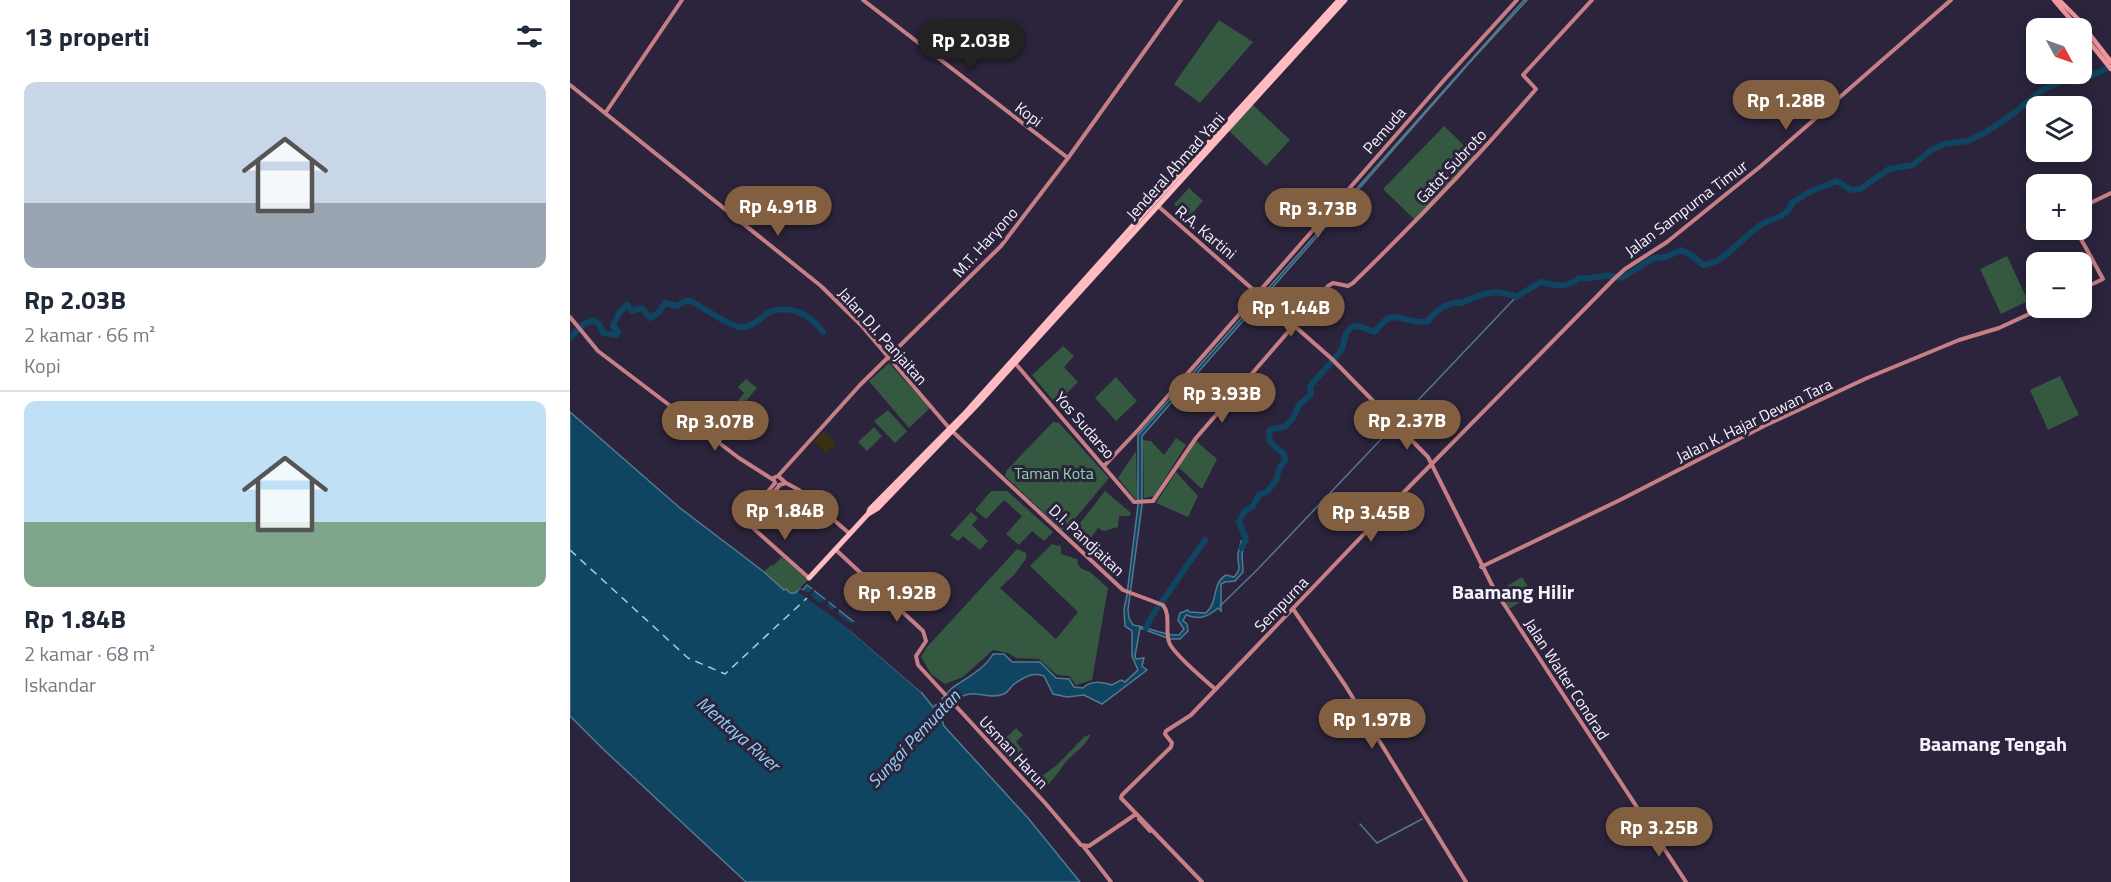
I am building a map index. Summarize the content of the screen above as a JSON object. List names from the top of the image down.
{
  "streets": {
    "highway": ["Jenderal Ahmad Yani"],
    "street": [
      "Kopi",
      "Pemuda",
      "Gatot Subroto",
      "Jalan Sampurna Timur",
      "R.A. Kartini",
      "M.T. Haryono",
      "Jalan D.I. Panjaitan",
      "Jalan K. Hajar Dewan Tara",
      "Yos Sudarso",
      "D.I. Pandjaitan",
      "Sempurna",
      "Jalan Walter Condrad",
      "Usman Harun"
    ]
  },
  "crossings": [
    ["Kopi", "M.T. Haryono"],
    ["Pemuda", "R.A. Kartini"],
    ["Pemuda", "Yos Sudarso"],
    ["Jenderal Ahmad Yani", "R.A. Kartini"],
    ["Gatot Subroto", "R.A. Kartini"],
    ["Gatot Subroto", "Yos Sudarso"],
    ["Jalan Sampurna Timur", "Sempurna"],
    ["R.A. Kartini", "Jalan Walter Condrad"],
    ["M.T. Haryono", "Jalan D.I. Panjaitan"],
    ["Jalan D.I. Panjaitan", "D.I. Pandjaitan"],
    ["Jalan K. Hajar Dewan Tara", "Jalan Walter Condrad"],
    ["D.I. Pandjaitan", "Sempurna"],
    ["Sempurna", "Jalan Walter Condrad"]
  ],
  "districts": ["Baamang Hilir", "Baamang Tengah"],
  "water": ["Mentaya River", "Sungai Pemuatan"],
  "parks": ["Taman Kota"],
  "north": "bottom right",
  "page": {
    "heading": "13 properti",
    "map_buttons": ["+", "−"],
    "price": [
      "Rp 2.03B",
      "Rp 1.28B",
      "Rp 4.91B",
      "Rp 3.73B",
      "Rp 1.44B",
      "Rp 3.93B",
      "Rp 2.37B",
      "Rp 3.07B",
      "Rp 1.84B",
      "Rp 3.45B",
      "Rp 1.92B",
      "Rp 1.97B",
      "Rp 3.25B"
    ],
    "list": [
      {
        "name": "Rp 2.03B",
        "note": "2 kamar · 66 m² · Kopi"
      },
      {
        "name": "Rp 1.84B",
        "note": "2 kamar · 68 m² · Iskandar"
      }
    ]
  }
}
